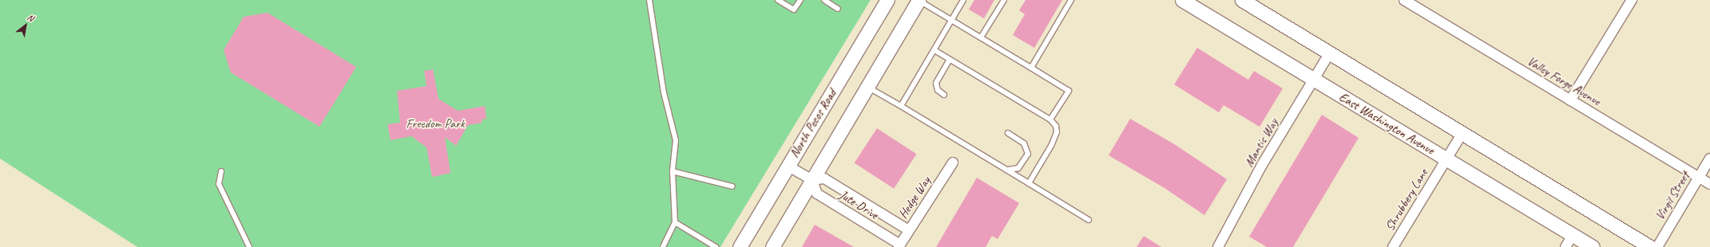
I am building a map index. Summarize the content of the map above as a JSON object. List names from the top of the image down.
{
  "streets": {
    "main road": ["North Pecos Road", "East Washington Avenue"],
    "street": [
      "Valley Forge Avenue",
      "Mantis Way",
      "Virgil Street",
      "Hedge Way",
      "Shrubbery Lane",
      "Jute Drive"
    ]
  },
  "crossings": [
    ["Valley Forge Avenue", "Virgil Street"],
    ["North Pecos Road", "Jute Drive"],
    ["East Washington Avenue", "Mantis Way"],
    ["East Washington Avenue", "Shrubbery Lane"],
    ["Hedge Way", "Jute Drive"]
  ],
  "parks": ["Freedom Park"],
  "north": "top right"
}
